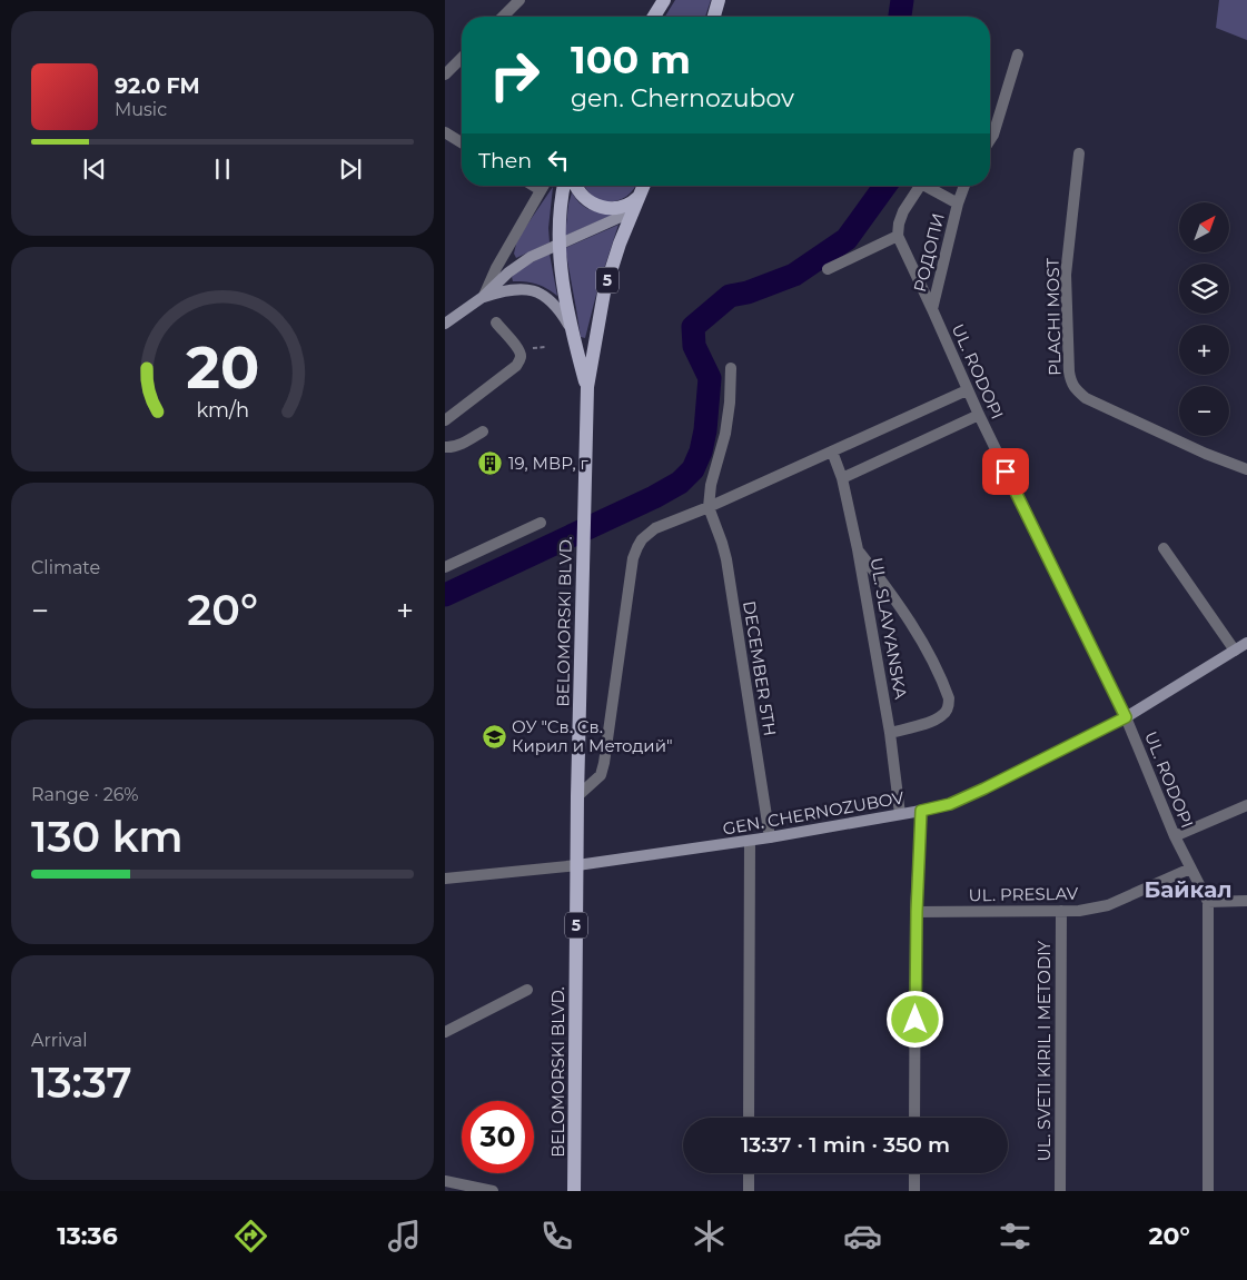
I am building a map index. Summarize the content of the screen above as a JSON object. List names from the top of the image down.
{
  "streets": {
    "main road": ["5", "BELOMORSKI BLVD."],
    "street": [
      "РОДОПИ",
      "PLACHI MOST",
      "UL. RODOPI",
      "UL. SLAVYANSKA",
      "DECEMBER 5TH",
      "GEN. CHERNOZUBOV",
      "UL. PRESLAV",
      "UL. SVETI KIRIL I METODIY"
    ]
  },
  "crossings": [
    ["РОДОПИ", "UL. RODOPI"],
    ["UL. RODOPI", "GEN. CHERNOZUBOV"],
    ["UL. RODOPI", "UL. PRESLAV"],
    ["BELOMORSKI BLVD.", "GEN. CHERNOZUBOV"],
    ["UL. SLAVYANSKA", "GEN. CHERNOZUBOV"],
    ["DECEMBER 5TH", "GEN. CHERNOZUBOV"],
    ["UL. PRESLAV", "UL. SVETI KIRIL I METODIY"]
  ],
  "districts": ["Байкал"],
  "places": {
    "building": ["19, МВР, г"],
    "school or university": ["ОУ \"Св. Св. Кирил и Методий\""]
  },
  "north": "top right",
  "page": {
    "turn": ["100 m", "gen. Chernozubov"],
    "song": ["92.0 FM", "Music"],
    "then": "Then",
    "map_buttons": ["+", "−"],
    "tile": [
      "Climate",
      ["Range · 26%", "130 km"],
      ["Arrival", "13:37"]
    ],
    "heat": ["−", "20°", "+"],
    "limit": "30",
    "trip": "13:37 · 1 min · 350 m",
    "tabs": ["13:36", "20°"],
    "gauge": ["20", "km/h"]
  }
}
